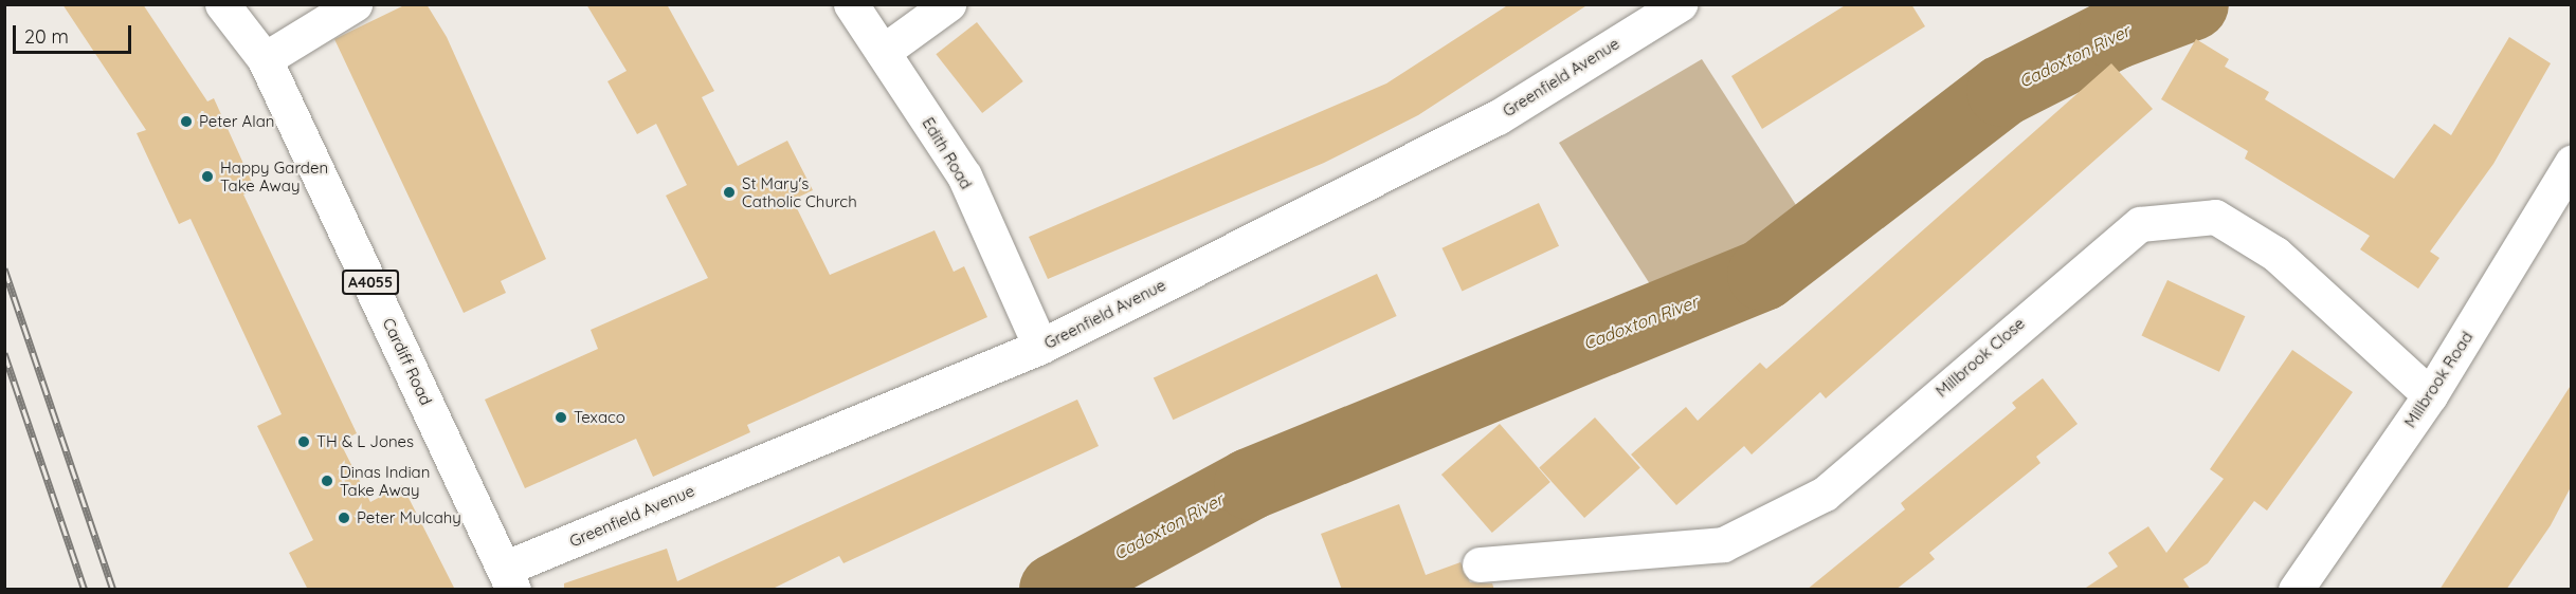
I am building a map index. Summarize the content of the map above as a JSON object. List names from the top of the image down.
{
  "streets": {
    "street": [
      "Greenfield Avenue",
      "Edith Road",
      "A4055",
      "Millbrook Close",
      "Cardiff Road",
      "Millbrook Road"
    ]
  },
  "crossings": [
    ["Greenfield Avenue", "Edith Road"],
    ["Greenfield Avenue", "Cardiff Road"],
    ["Millbrook Close", "Millbrook Road"]
  ],
  "water": ["Cadoxton River"],
  "places": [
    "Peter Alan",
    "Happy Garden Take Away",
    "St Mary's Catholic Church",
    "Texaco",
    "TH & L Jones",
    "Dinas Indian Take Away",
    "Peter Mulcahy"
  ],
  "scale_bar": "20 m"
}
